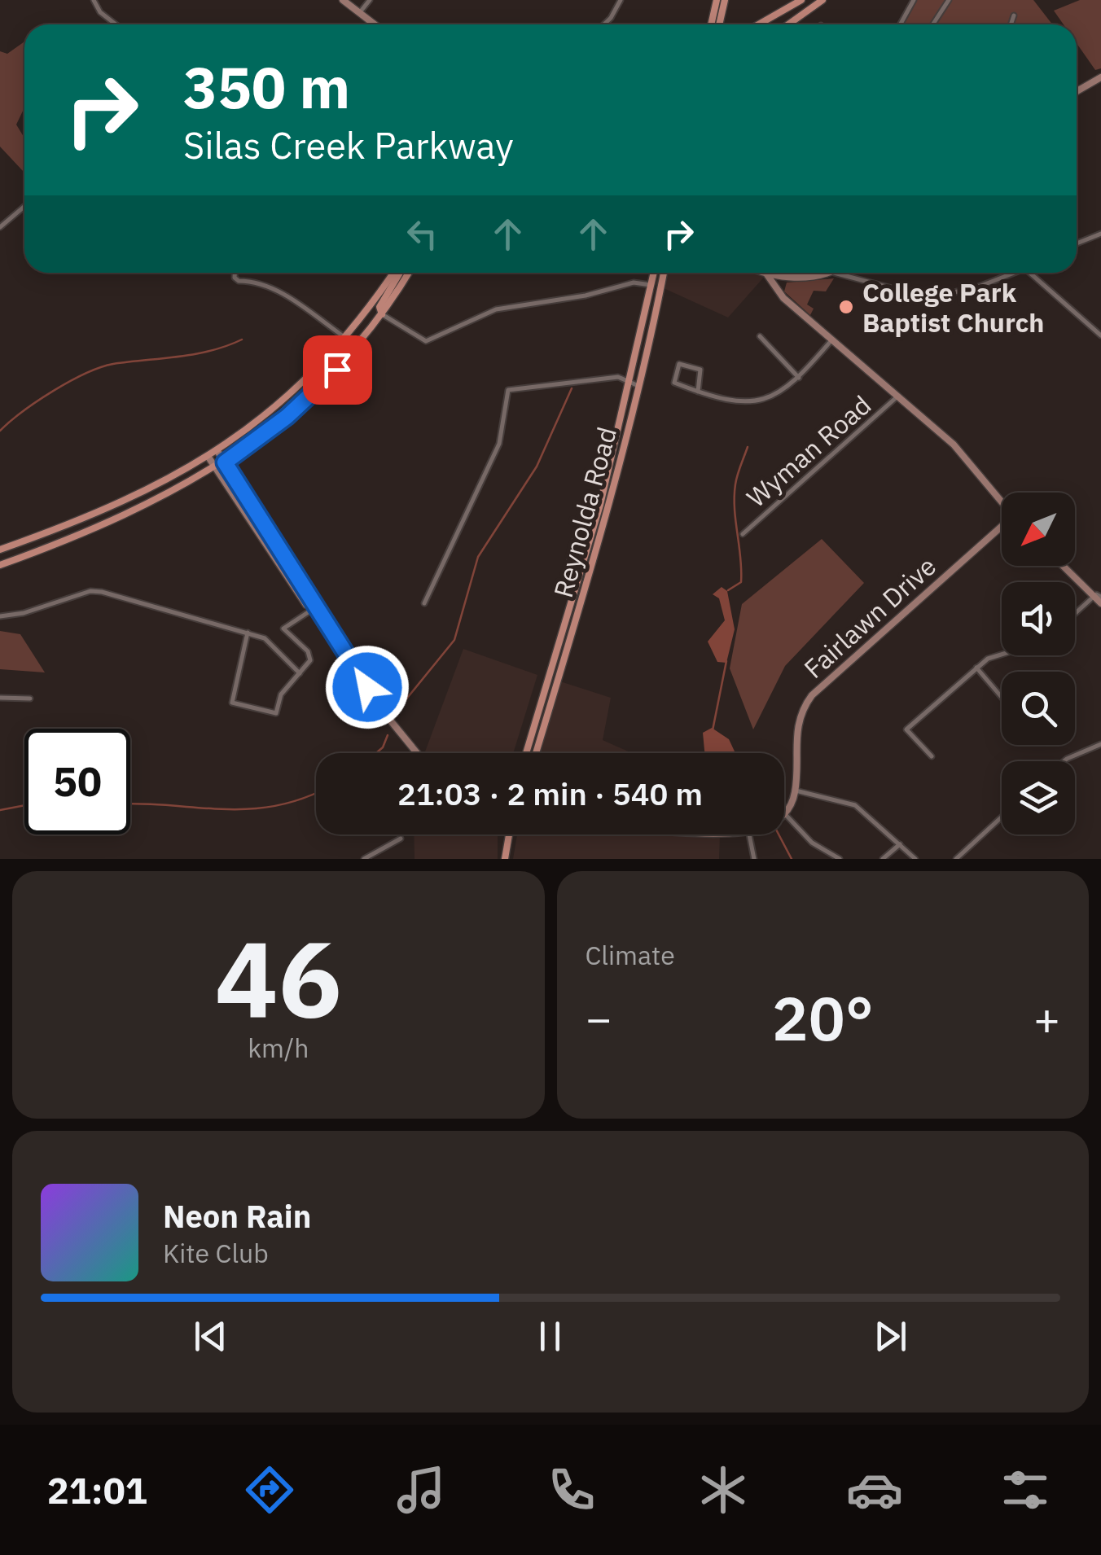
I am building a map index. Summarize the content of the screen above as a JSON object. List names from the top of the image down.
{
  "streets": {
    "main road": ["Reynolda Road"],
    "street": ["Wyman Road", "Fairlawn Drive"]
  },
  "places": ["College Park Baptist Church"],
  "north": "bottom left",
  "page": {
    "turn": ["350 m", "Silas Creek Parkway"],
    "limit": "50",
    "trip": "21:03 · 2 min · 540 m",
    "tile": [
      ["46", "km/h"],
      "Climate"
    ],
    "heat": ["−", "20°", "+"],
    "song": ["Neon Rain", "Kite Club"],
    "tabs": "21:01"
  }
}
